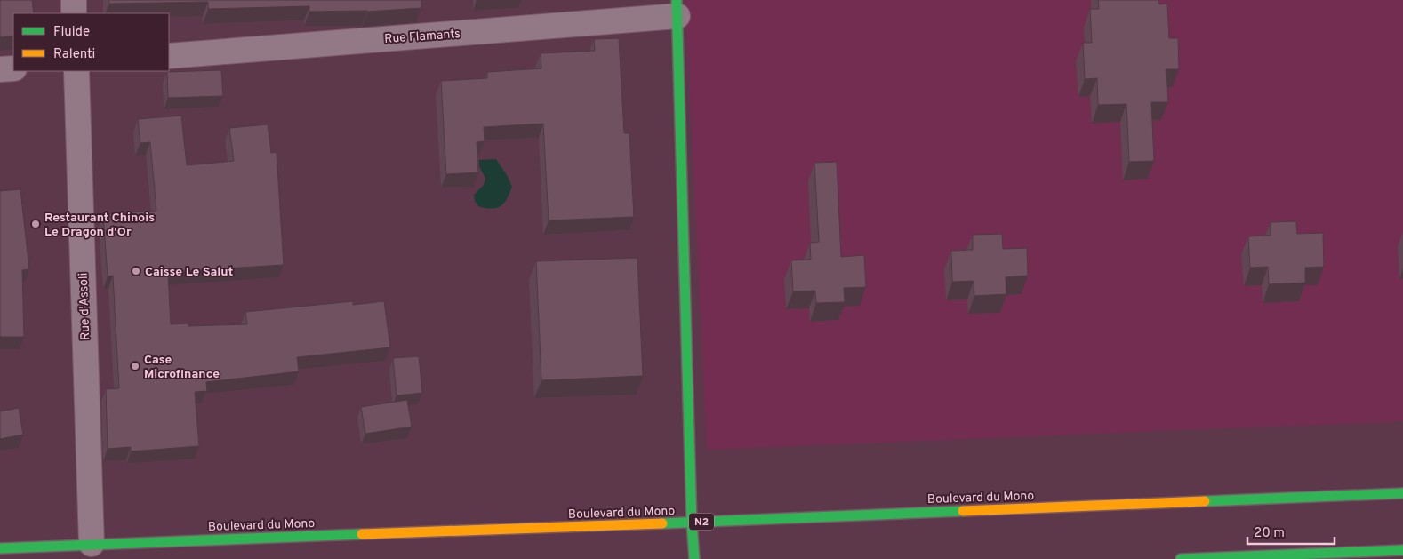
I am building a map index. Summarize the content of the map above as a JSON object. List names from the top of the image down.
{
  "streets": {
    "main road": ["Boulevard du Mono", "N2"],
    "street": ["Rue Flamants", "Rue d'Assoli"]
  },
  "crossings": [
    ["Rue d'Assoli", "Boulevard du Mono"]
  ],
  "places": ["Restaurant Chinois Le Dragon d'Or", "Caisse Le Salut", "Case Microfinance"],
  "legend": ["Fluide", "Ralenti"],
  "scale_bar": "20 m"
}
